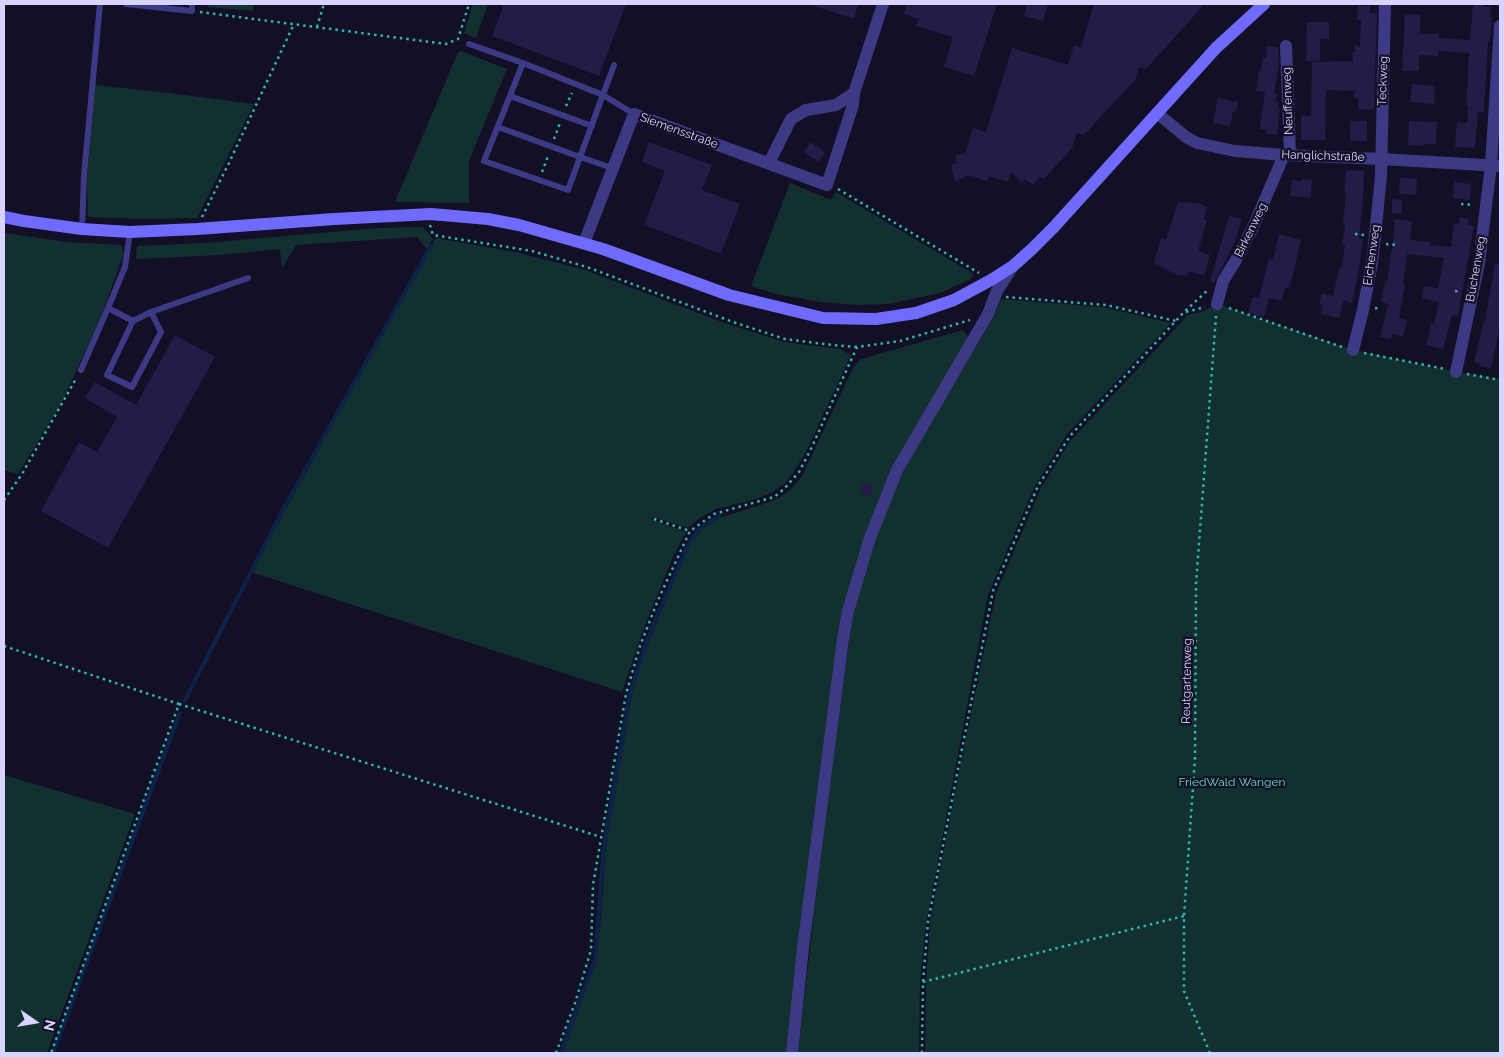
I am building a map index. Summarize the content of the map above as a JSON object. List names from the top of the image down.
{
  "streets": {
    "street": [
      "Teckweg",
      "Neuffenweg",
      "Siemensstraße",
      "Hanglichstraße",
      "Birkenweg",
      "Eichenweg",
      "Buchenweg"
    ],
    "path": ["Reutgartenweg"]
  },
  "crossings": [
    ["Teckweg", "Hanglichstraße"],
    ["Teckweg", "Eichenweg"],
    ["Neuffenweg", "Hanglichstraße"],
    ["Neuffenweg", "Birkenweg"],
    ["Hanglichstraße", "Birkenweg"],
    ["Hanglichstraße", "Eichenweg"],
    ["Hanglichstraße", "Buchenweg"],
    ["Birkenweg", "Reutgartenweg"]
  ],
  "parks": ["FriedWald Wangen"],
  "north": "right"
}
